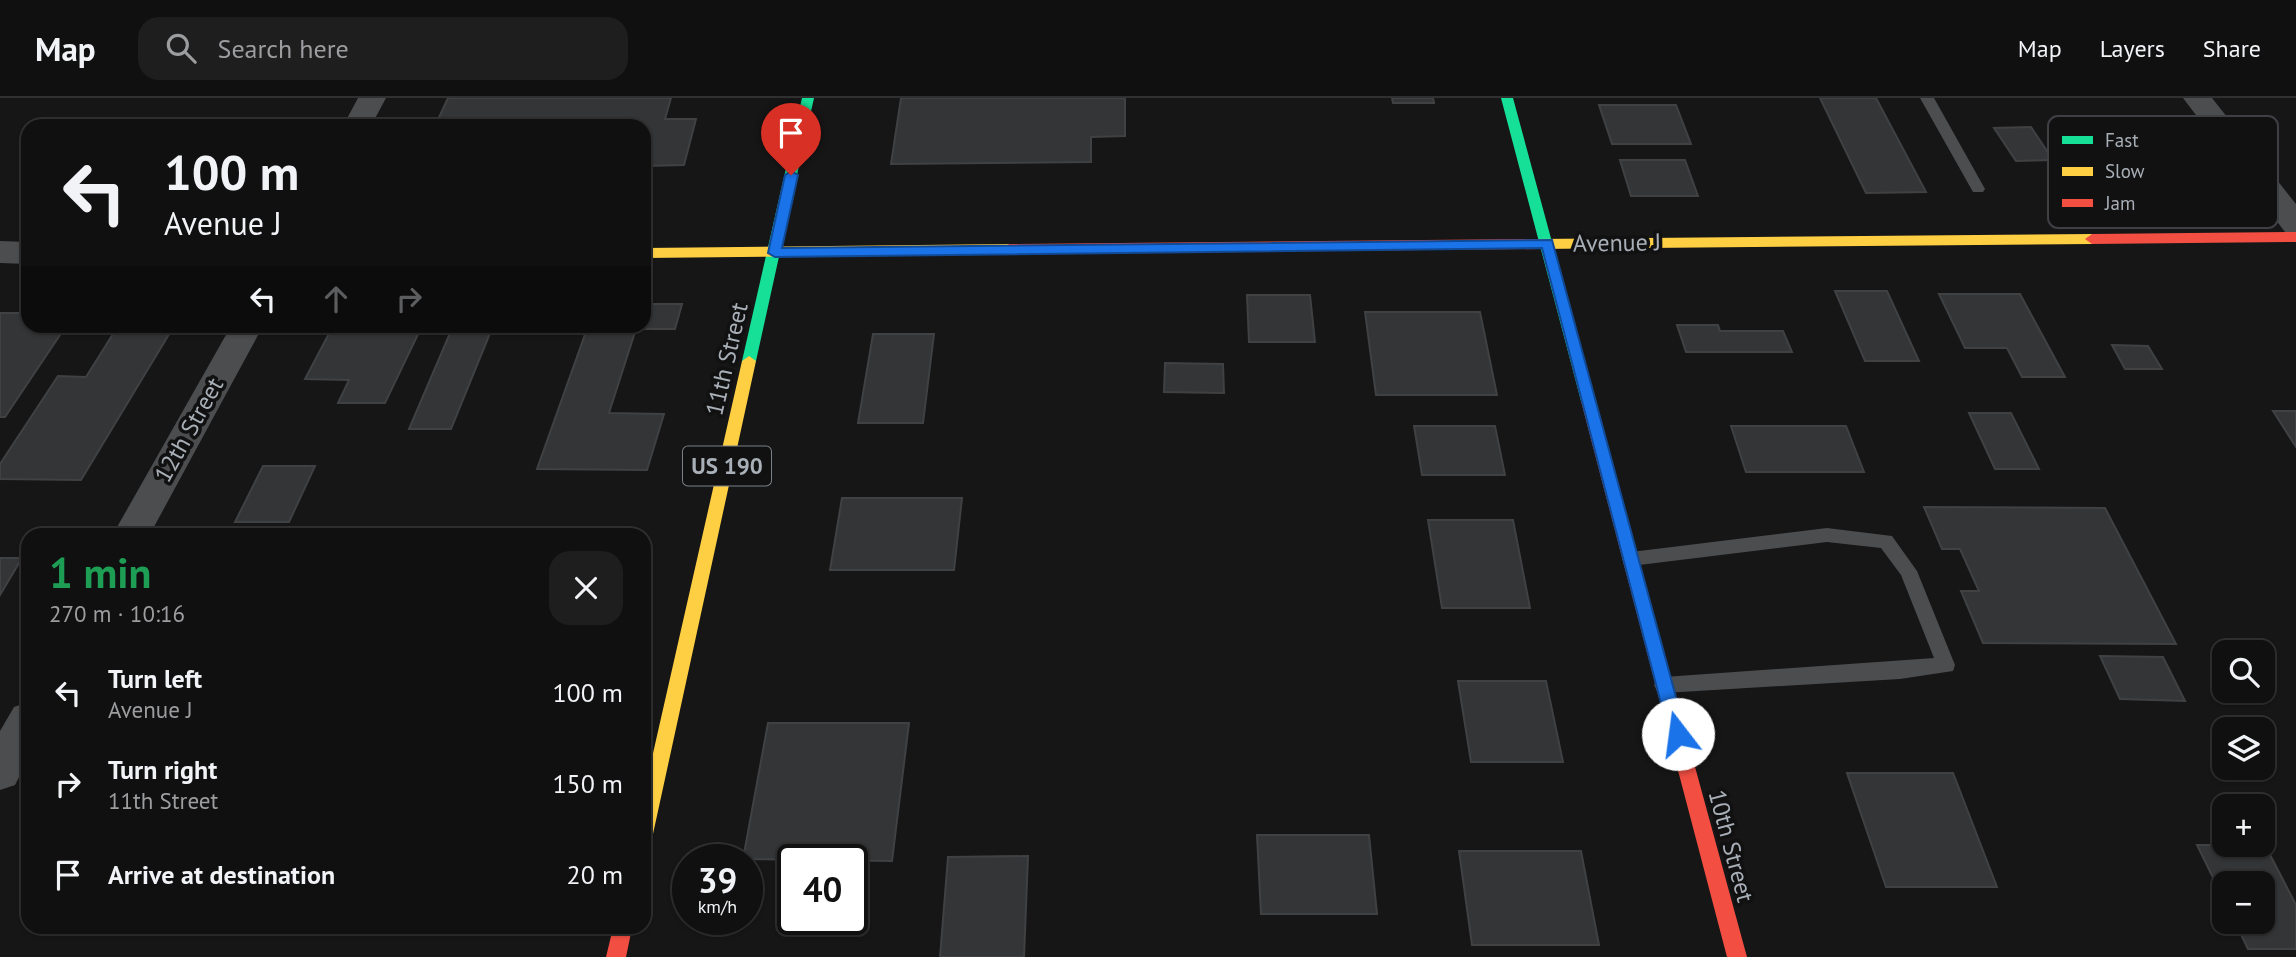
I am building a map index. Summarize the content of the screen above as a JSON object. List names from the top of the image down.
{
  "streets": {
    "street": [
      "Avenue J",
      "11th Street",
      "12th Street",
      "US 190",
      "10th Street"
    ]
  },
  "crossings": [
    ["Avenue J", "11th Street"],
    ["Avenue J", "10th Street"]
  ],
  "legend": ["Fast", "Slow", "Jam"],
  "page": {
    "header": "Map",
    "search": "Search here",
    "nav": ["Map", "Layers", "Share"],
    "turn": ["100 m", "Avenue J"],
    "heading": ["1 min", "270 m · 10:16"],
    "map_buttons": ["+", "−"],
    "list": [
      {
        "name": "Turn left",
        "note": "Avenue J",
        "value": "100 m"
      },
      {
        "name": "Turn right",
        "note": "11th Street",
        "value": "150 m"
      },
      {
        "name": "Arrive at destination",
        "value": "20 m"
      }
    ],
    "speed": "39 km/h",
    "limit": "40"
  }
}
